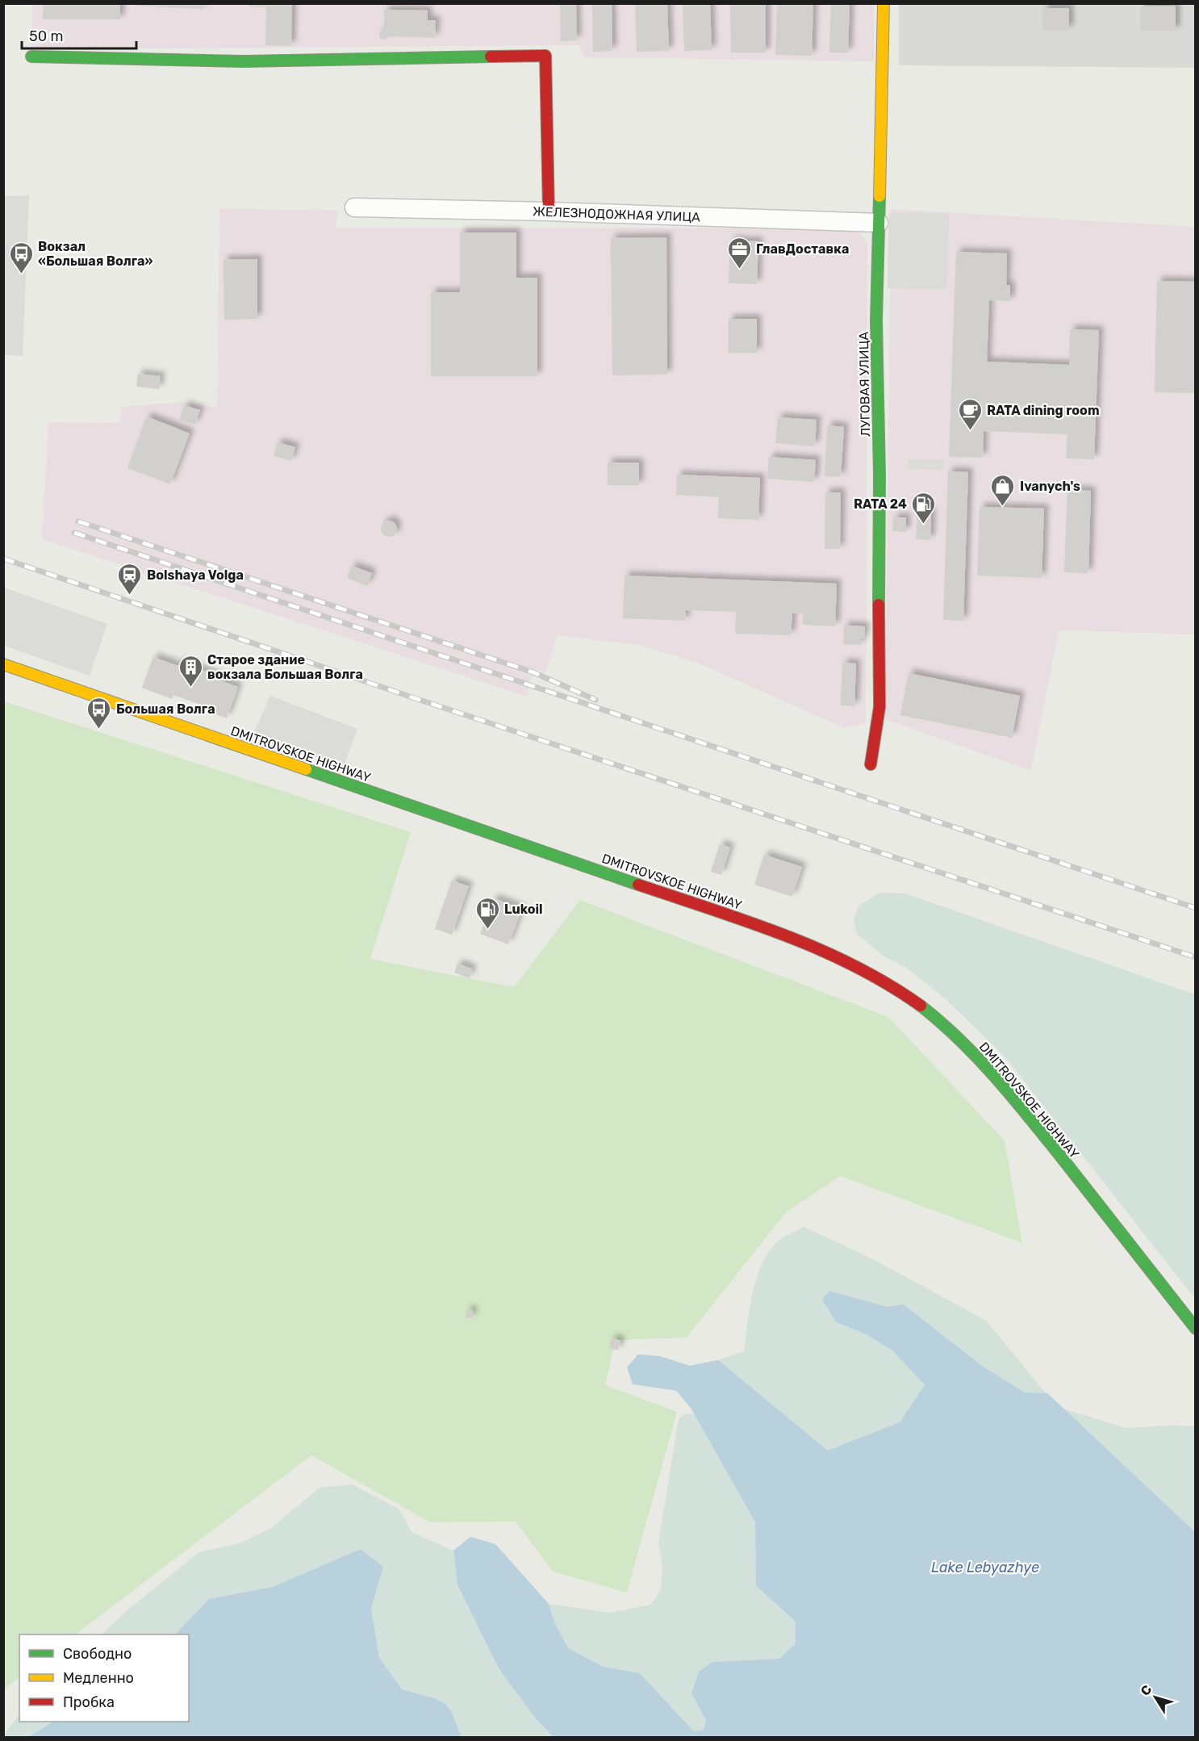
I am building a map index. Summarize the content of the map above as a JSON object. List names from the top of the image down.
{
  "streets": {
    "street": ["ЖЕЛЕЗНОДОЖНАЯ УЛИЦА", "ЛУГОВАЯ УЛИЦА", "DMITROVSKOE HIGHWAY"]
  },
  "crossings": [
    ["ЖЕЛЕЗНОДОЖНАЯ УЛИЦА", "ЛУГОВАЯ УЛИЦА"]
  ],
  "water": ["Lake Lebyazhye"],
  "places": {
    "office": ["ГлавДоставка"],
    "bus stop": ["Вокзал «Большая Волга»", "Большая Волга"],
    "cafe": ["RATA dining room"],
    "shop": ["Ivanych's"],
    "fuel station": ["RATA 24", "Lukoil"],
    "station": ["Bolshaya Volga"],
    "building": ["Старое здание вокзала Большая Волга"]
  },
  "legend": ["Свободно", "Медленно", "Пробка"],
  "scale_bar": "50 m",
  "north": "top left"
}
